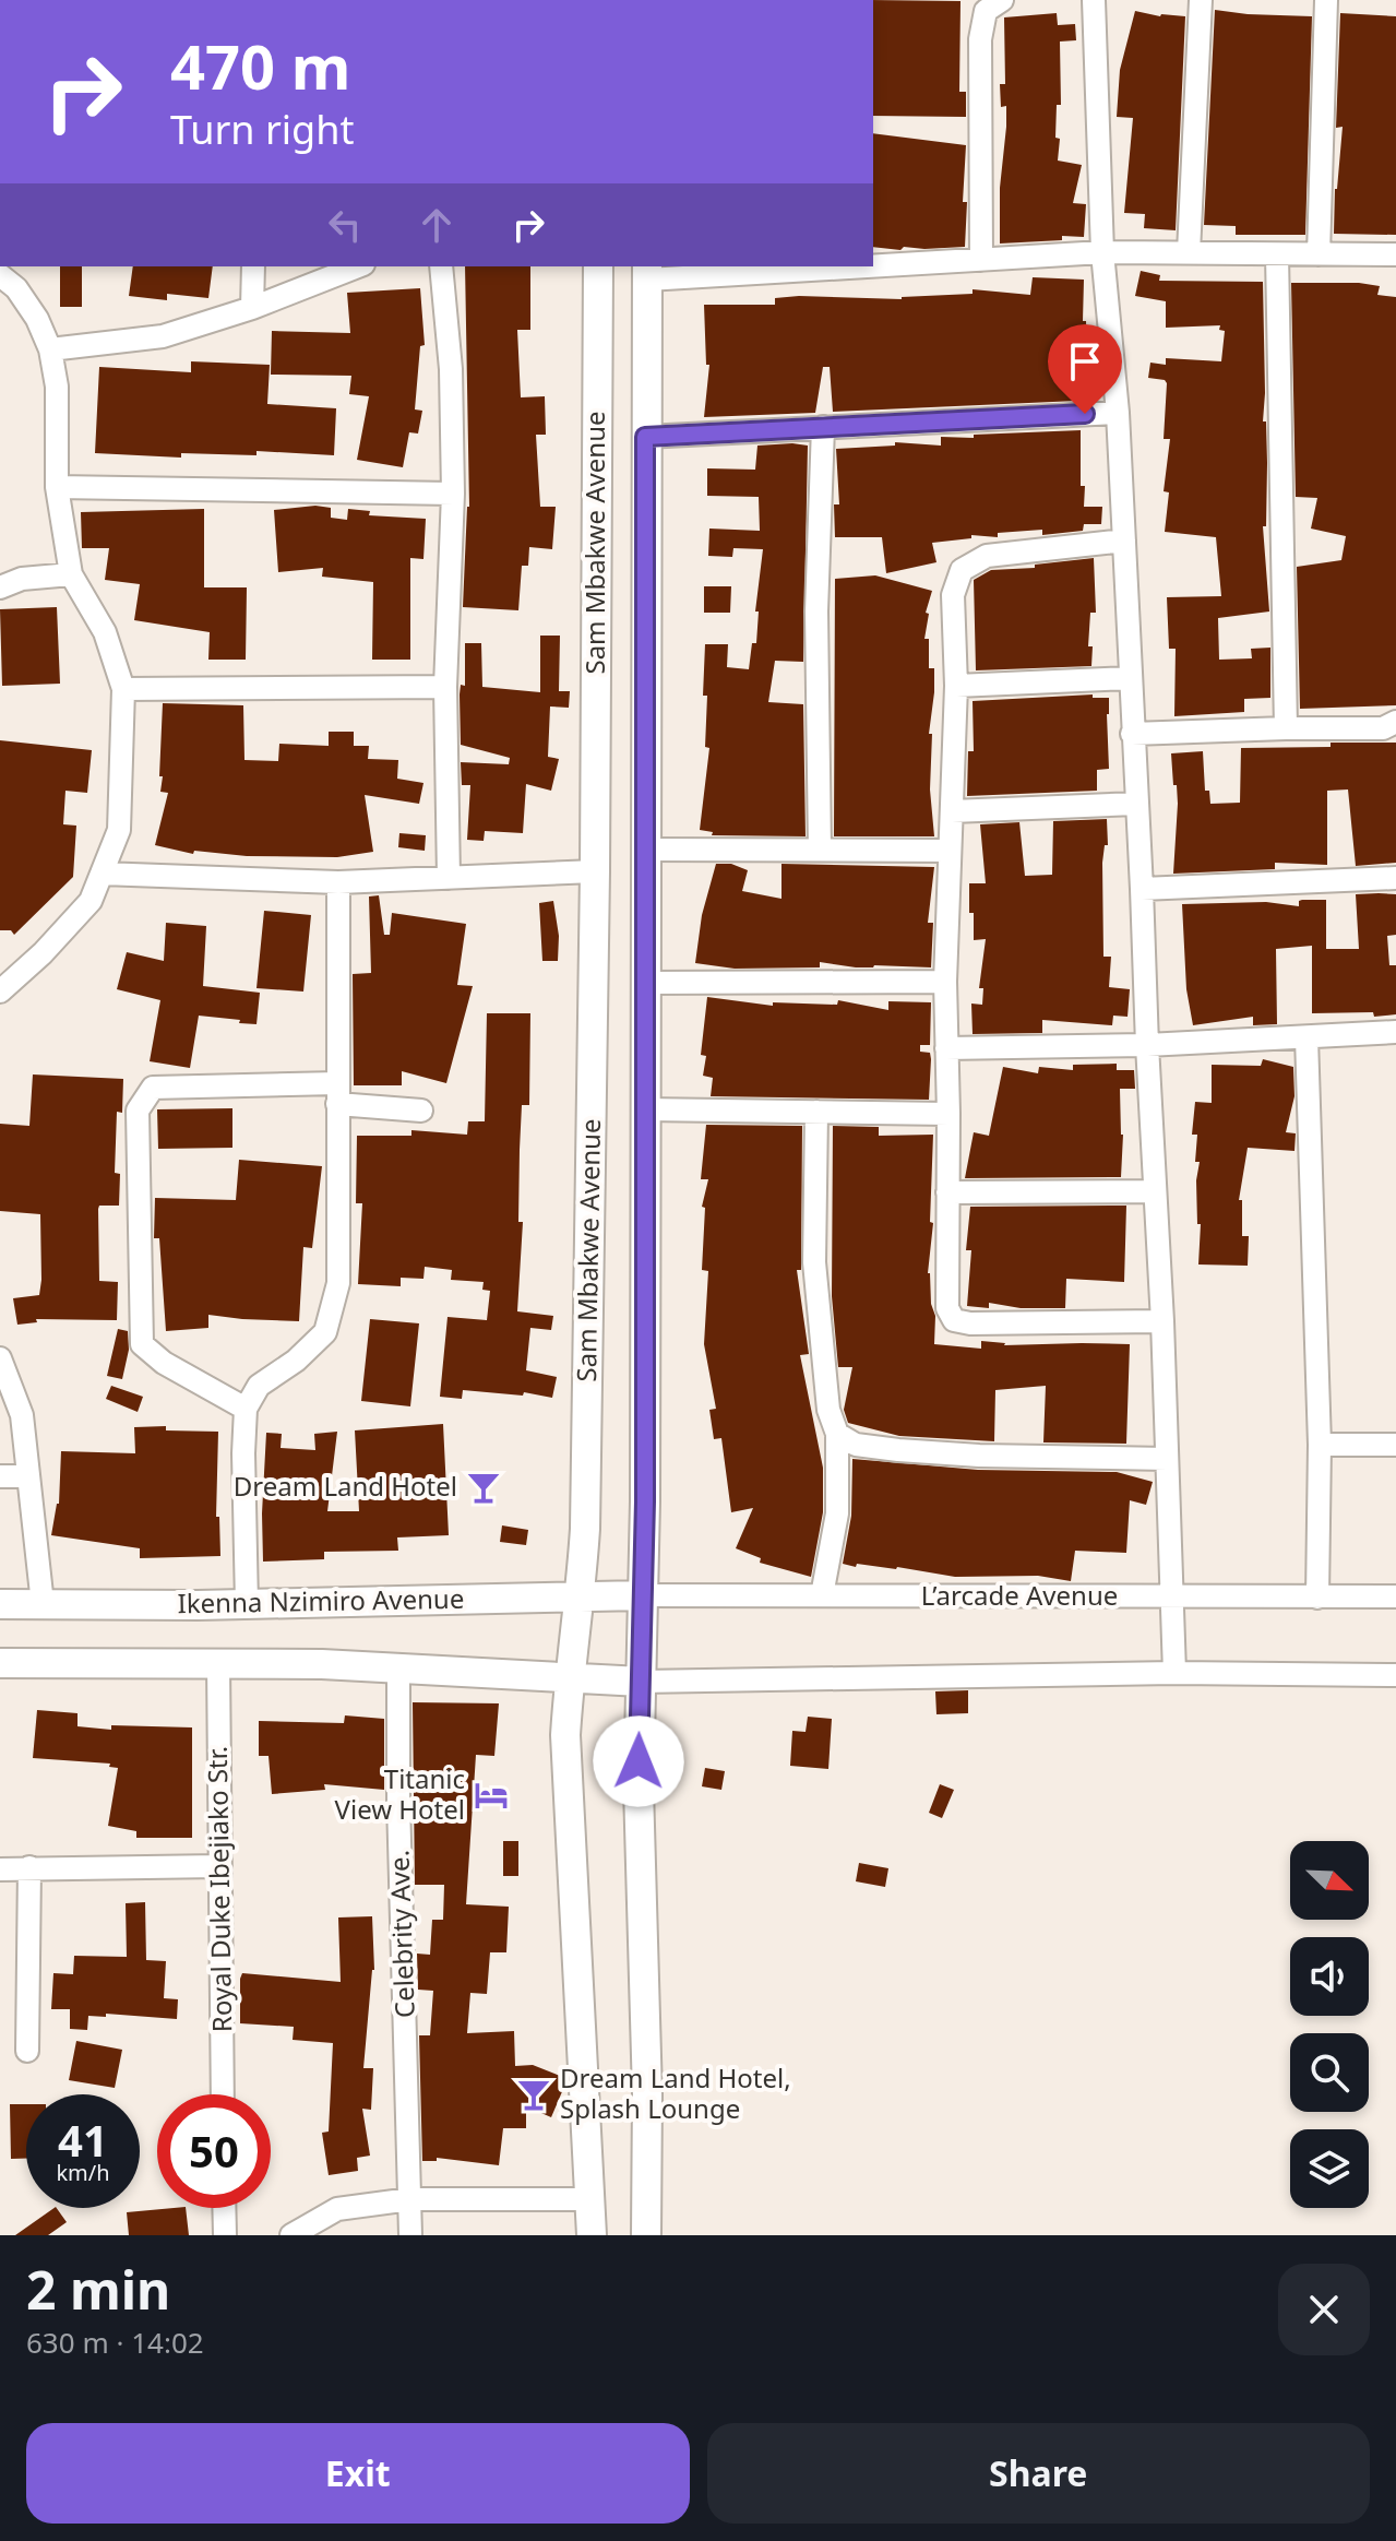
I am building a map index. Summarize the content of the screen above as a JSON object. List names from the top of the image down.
{
  "streets": {
    "main road": ["Sam Mbakwe Avenue", "Ikenna Nzimiro Avenue"],
    "street": ["L’arcade Avenue", "Royal Duke Ibejiako Str.", "Celebrity Ave."]
  },
  "crossings": [
    ["Sam Mbakwe Avenue", "L’arcade Avenue"],
    ["Sam Mbakwe Avenue", "Ikenna Nzimiro Avenue"],
    ["L’arcade Avenue", "Ikenna Nzimiro Avenue"]
  ],
  "places": {
    "bar": ["Dream Land Hotel", "Dream Land Hotel, Splash Lounge"],
    "hotel": ["Titanic View Hotel"]
  },
  "north": "bottom right",
  "page": {
    "turn": ["470 m", "Turn right"],
    "speed": "41 km/h",
    "limit": "50",
    "heading": ["2 min", "630 m · 14:02"],
    "buttons": ["Exit", "Share"]
  }
}
